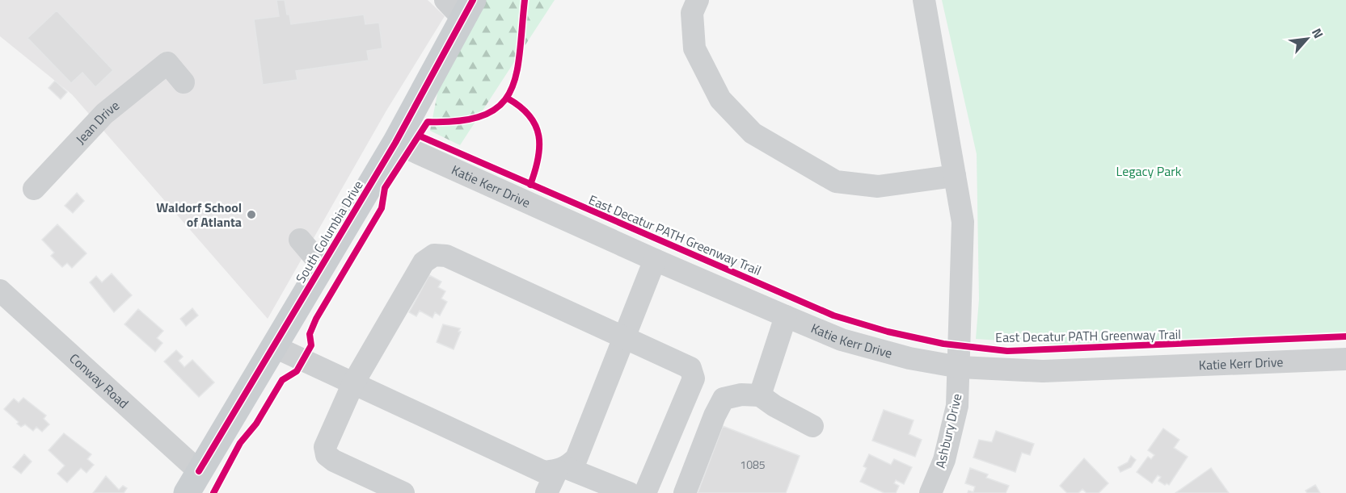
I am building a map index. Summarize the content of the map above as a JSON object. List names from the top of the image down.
{
  "streets": {
    "main road": ["South Columbia Drive"],
    "street": [
      "Jean Drive",
      "Katie Kerr Drive",
      "Conway Road",
      "Ashbury Drive"
    ],
    "cycle path": ["East Decatur PATH Greenway Trail"]
  },
  "crossings": [
    ["Katie Kerr Drive", "South Columbia Drive"],
    ["Katie Kerr Drive", "Ashbury Drive"],
    ["South Columbia Drive", "Conway Road"]
  ],
  "parks": ["Legacy Park"],
  "places": ["Waldorf School of Atlanta"],
  "house_numbers": ["1085"],
  "north": "top right"
}
